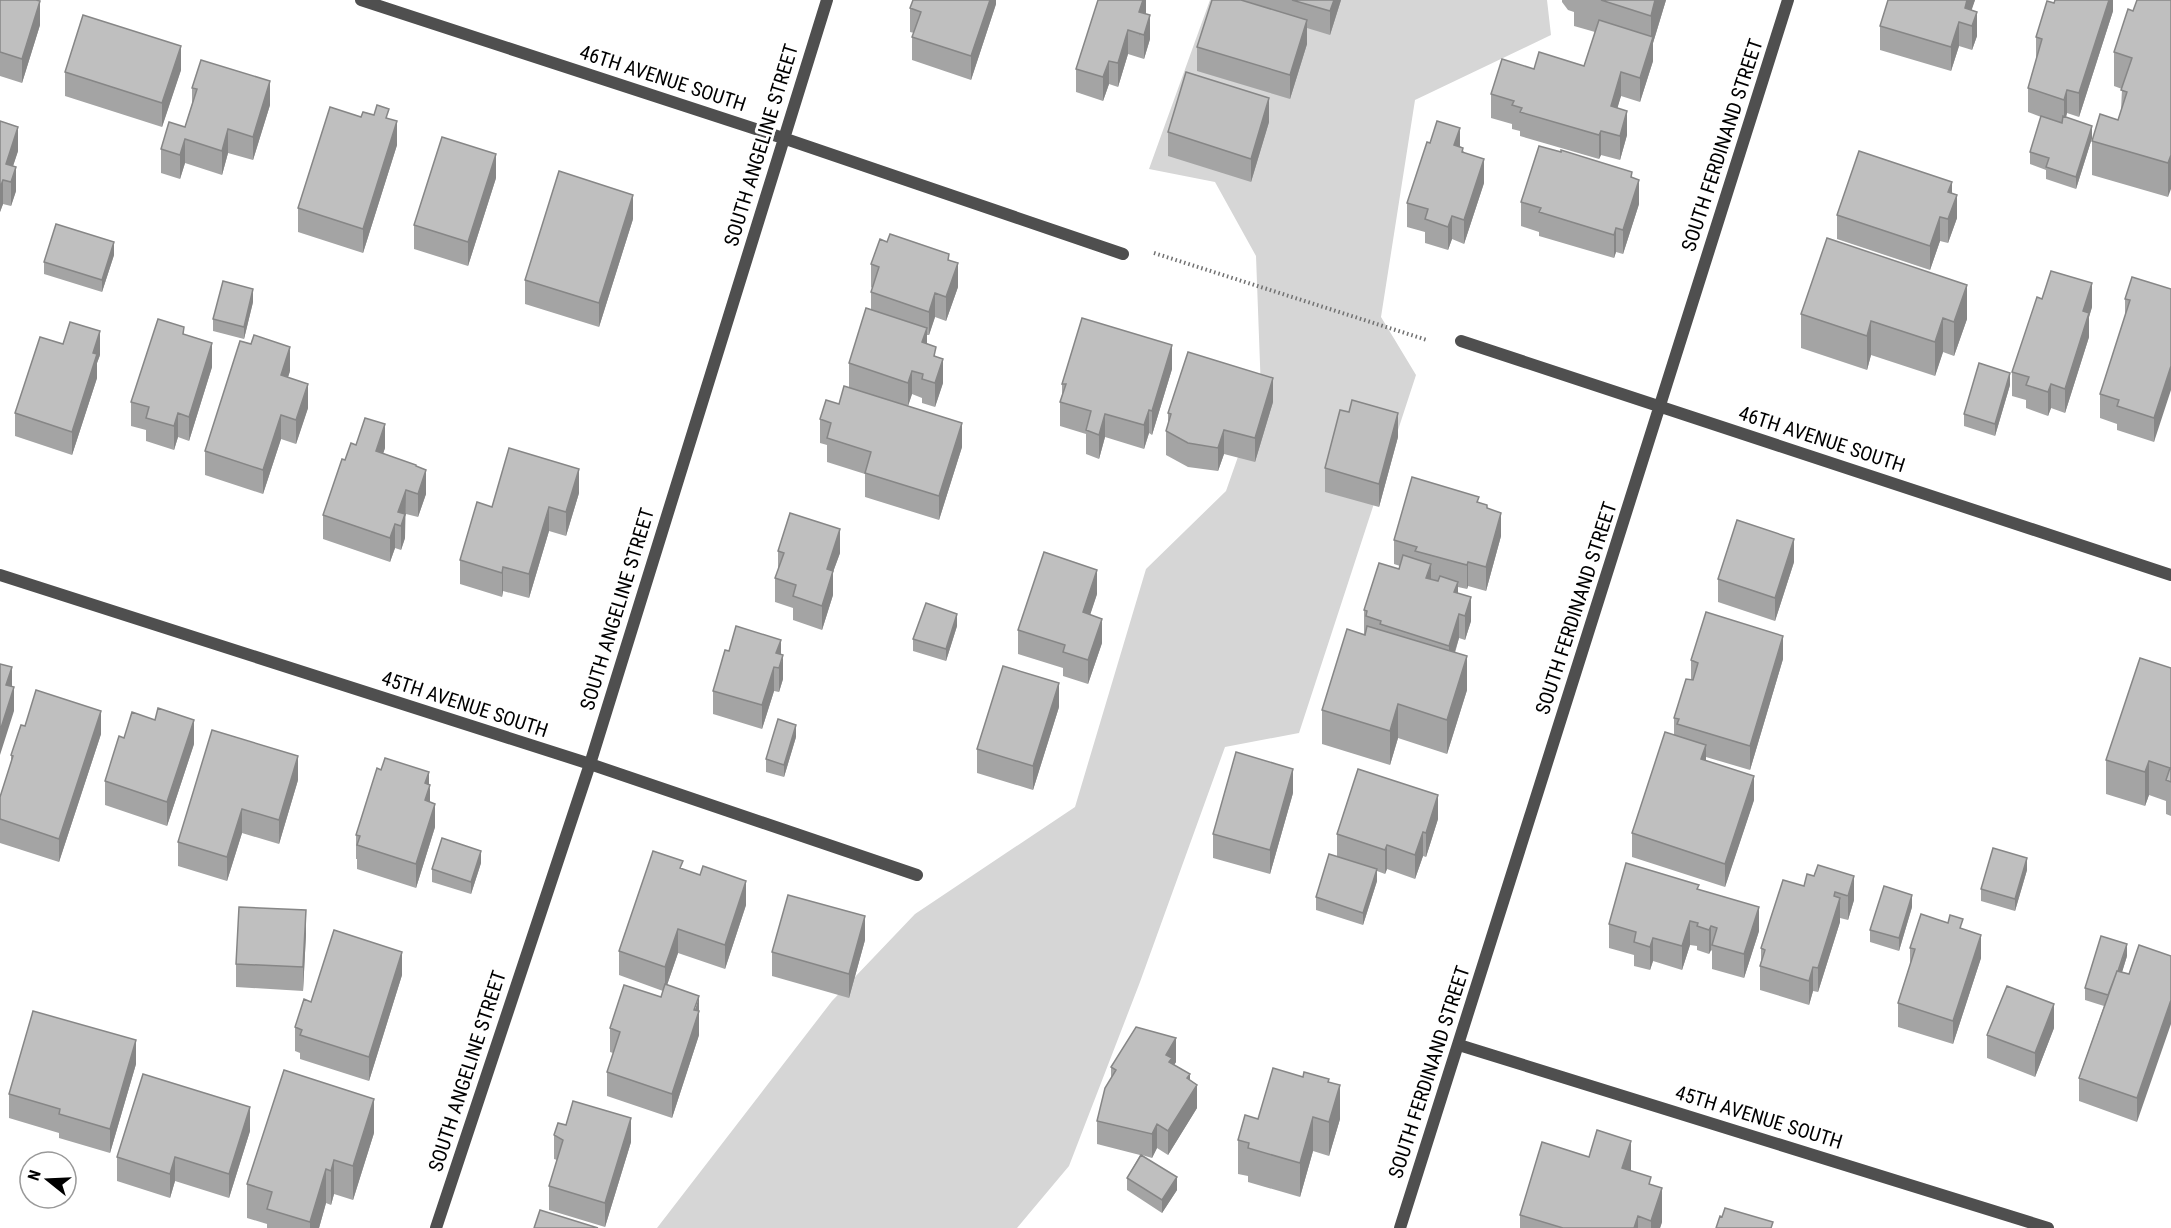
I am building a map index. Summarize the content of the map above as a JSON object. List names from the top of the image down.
{
  "streets": {
    "street": [
      "46TH AVENUE SOUTH",
      "SOUTH ANGELINE STREET",
      "SOUTH FERDINAND STREET",
      "45TH AVENUE SOUTH"
    ]
  },
  "crossings": [
    ["46TH AVENUE SOUTH", "SOUTH ANGELINE STREET"],
    ["46TH AVENUE SOUTH", "SOUTH FERDINAND STREET"],
    ["SOUTH ANGELINE STREET", "45TH AVENUE SOUTH"],
    ["SOUTH FERDINAND STREET", "45TH AVENUE SOUTH"]
  ],
  "north": "left"
}
